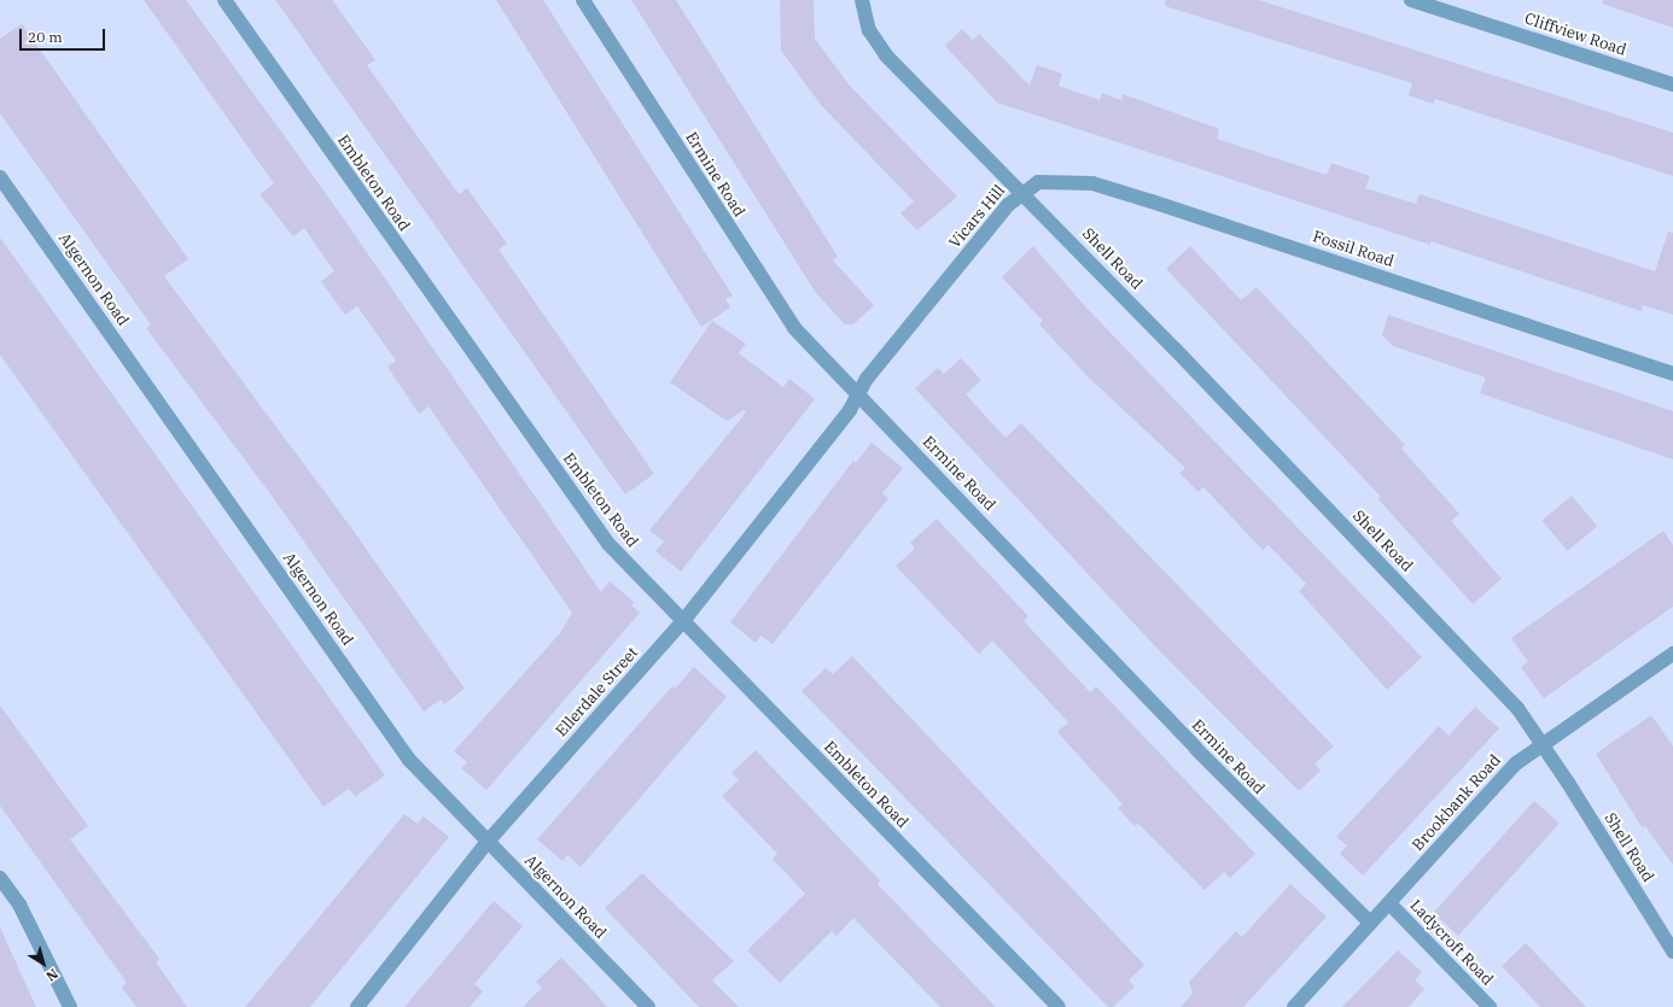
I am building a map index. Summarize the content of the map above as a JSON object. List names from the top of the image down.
{
  "streets": {
    "street": [
      "Cliffview Road",
      "Ermine Road",
      "Embleton Road",
      "Vicars Hill",
      "Fossil Road",
      "Shell Road",
      "Algernon Road",
      "Ellerdale Street",
      "Brookbank Road",
      "Ladycroft Road"
    ]
  },
  "crossings": [
    ["Ermine Road", "Vicars Hill"],
    ["Ermine Road", "Ellerdale Street"],
    ["Ermine Road", "Brookbank Road"],
    ["Embleton Road", "Ellerdale Street"],
    ["Vicars Hill", "Fossil Road"],
    ["Vicars Hill", "Shell Road"],
    ["Vicars Hill", "Ellerdale Street"],
    ["Fossil Road", "Shell Road"],
    ["Shell Road", "Brookbank Road"],
    ["Algernon Road", "Ellerdale Street"],
    ["Brookbank Road", "Ladycroft Road"]
  ],
  "scale_bar": "20 m",
  "north": "bottom right"
}
